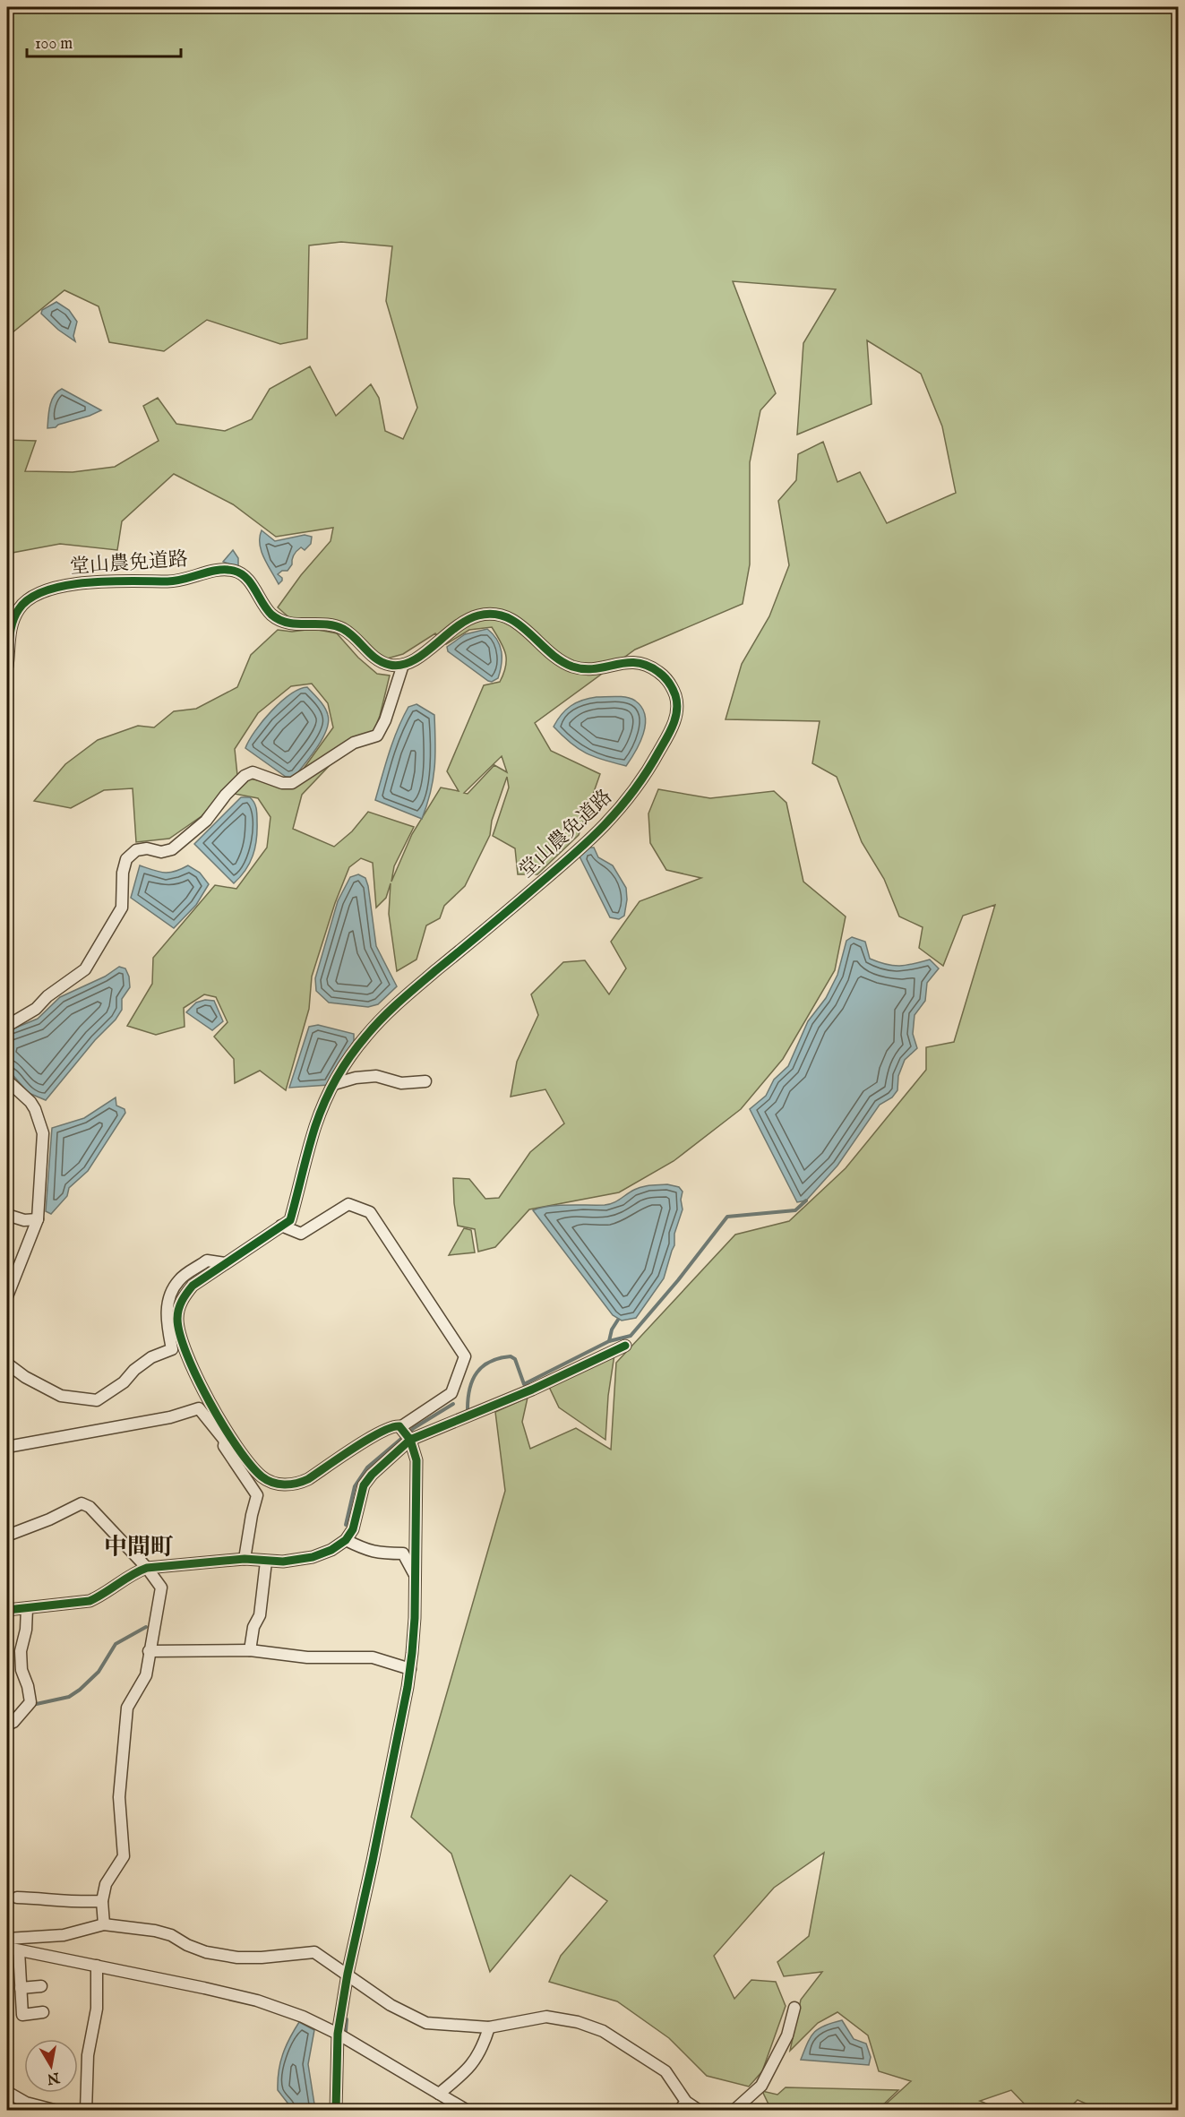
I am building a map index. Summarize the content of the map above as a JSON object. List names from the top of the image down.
{
  "streets": {
    "street": ["堂山農免道路"]
  },
  "districts": ["中間町"],
  "scale_bar": "100 m",
  "north": "bottom"
}
